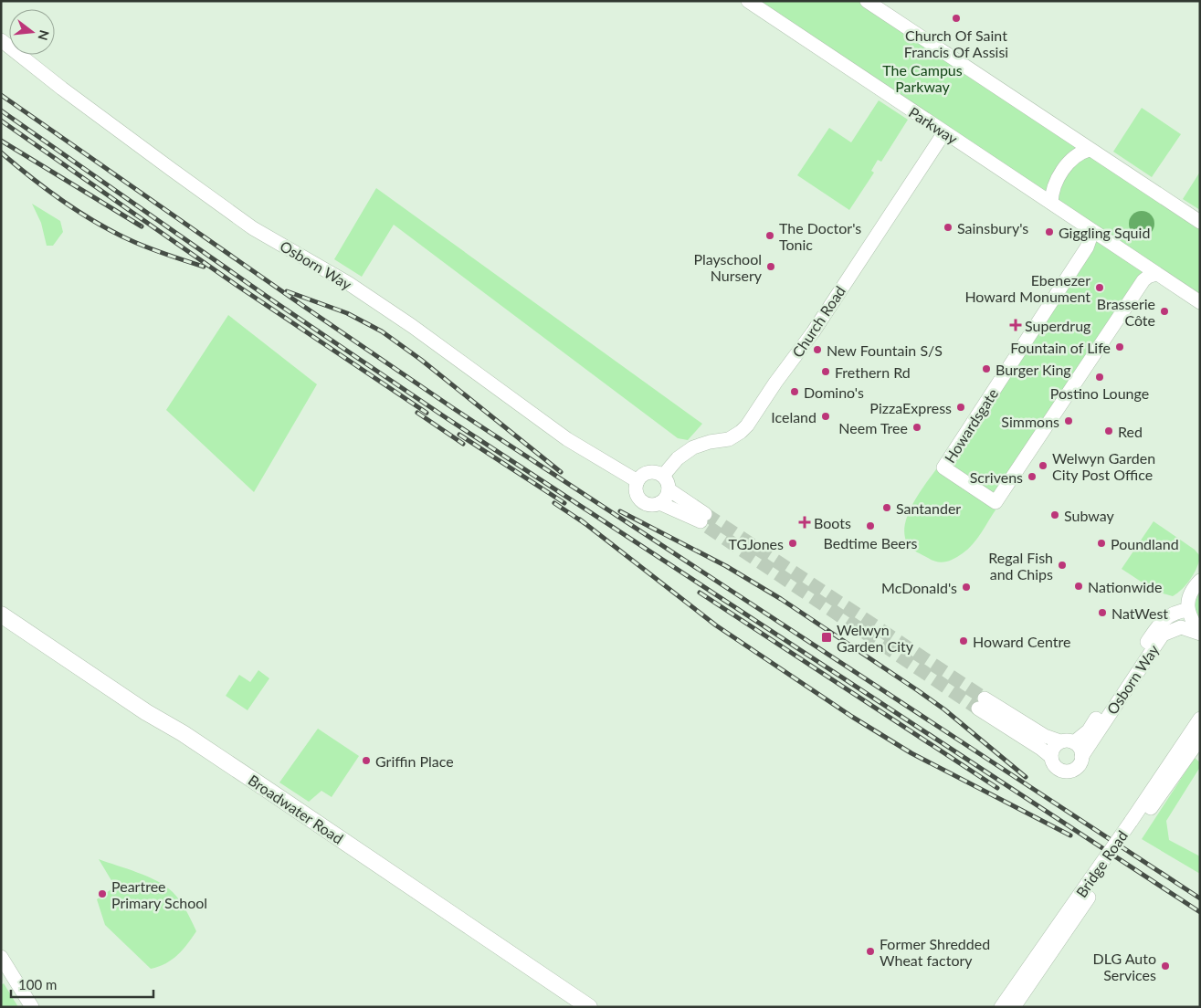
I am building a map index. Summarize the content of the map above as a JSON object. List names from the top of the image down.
{
  "streets": {
    "main road": ["Broadwater Road"],
    "street": [
      "Parkway",
      "Osborn Way",
      "Church Road",
      "Howardsgate",
      "Bridge Road"
    ]
  },
  "crossings": [
    ["Parkway", "Church Road"],
    ["Parkway", "Howardsgate"],
    ["Osborn Way", "Church Road"]
  ],
  "parks": ["The Campus Parkway"],
  "places": {
    "other": [
      "Church Of Saint Francis Of Assisi",
      "Sainsbury's",
      "Giggling Squid",
      "The Doctor's Tonic",
      "Playschool Nursery",
      "Ebenezer Howard Monument",
      "Brasserie Côte",
      "Fountain of Life",
      "New Fountain S/S",
      "Burger King",
      "Frethern Rd",
      "Postino Lounge",
      "Domino's",
      "PizzaExpress",
      "Iceland",
      "Simmons",
      "Neem Tree",
      "Red",
      "Welwyn Garden City Post Office",
      "Scrivens",
      "Santander",
      "Subway",
      "Bedtime Beers",
      "TGJones",
      "Poundland",
      "Regal Fish and Chips",
      "Nationwide",
      "McDonald's",
      "NatWest",
      "Howard Centre",
      "Griffin Place",
      "Peartree Primary School",
      "Former Shredded Wheat factory",
      "DLG Auto Services"
    ],
    "health": ["Superdrug", "Boots"],
    "transit": ["Welwyn Garden City"]
  },
  "scale_bar": "100 m",
  "north": "right"
}
